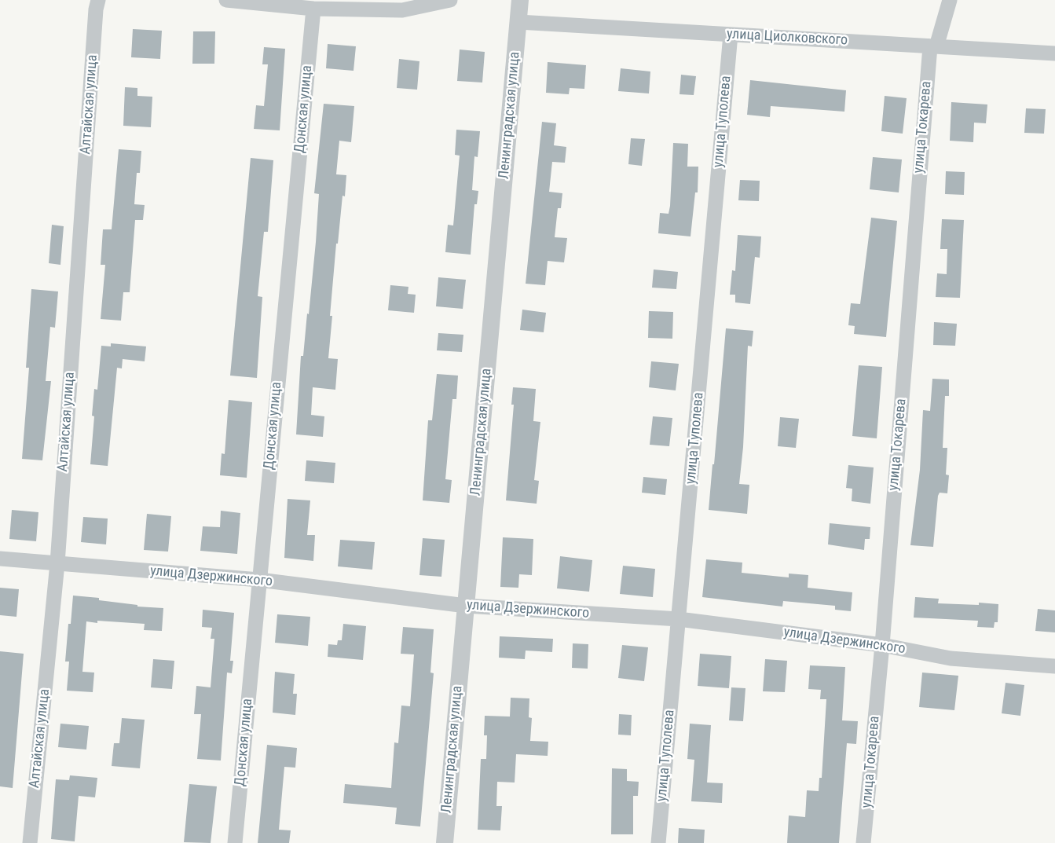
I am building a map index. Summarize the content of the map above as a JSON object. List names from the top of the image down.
{
  "streets": {
    "street": [
      "улица Циолковского",
      "Алтайская улица",
      "Донская улица",
      "Ленинградская улица",
      "улица Туполева",
      "улица Токарева",
      "улица Дзержинского"
    ]
  },
  "crossings": [
    ["улица Циолковского", "Ленинградская улица"],
    ["улица Циолковского", "улица Туполева"],
    ["улица Циолковского", "улица Токарева"],
    ["Алтайская улица", "улица Дзержинского"],
    ["Донская улица", "улица Дзержинского"],
    ["Ленинградская улица", "улица Дзержинского"],
    ["улица Туполева", "улица Дзержинского"],
    ["улица Токарева", "улица Дзержинского"]
  ]
}
